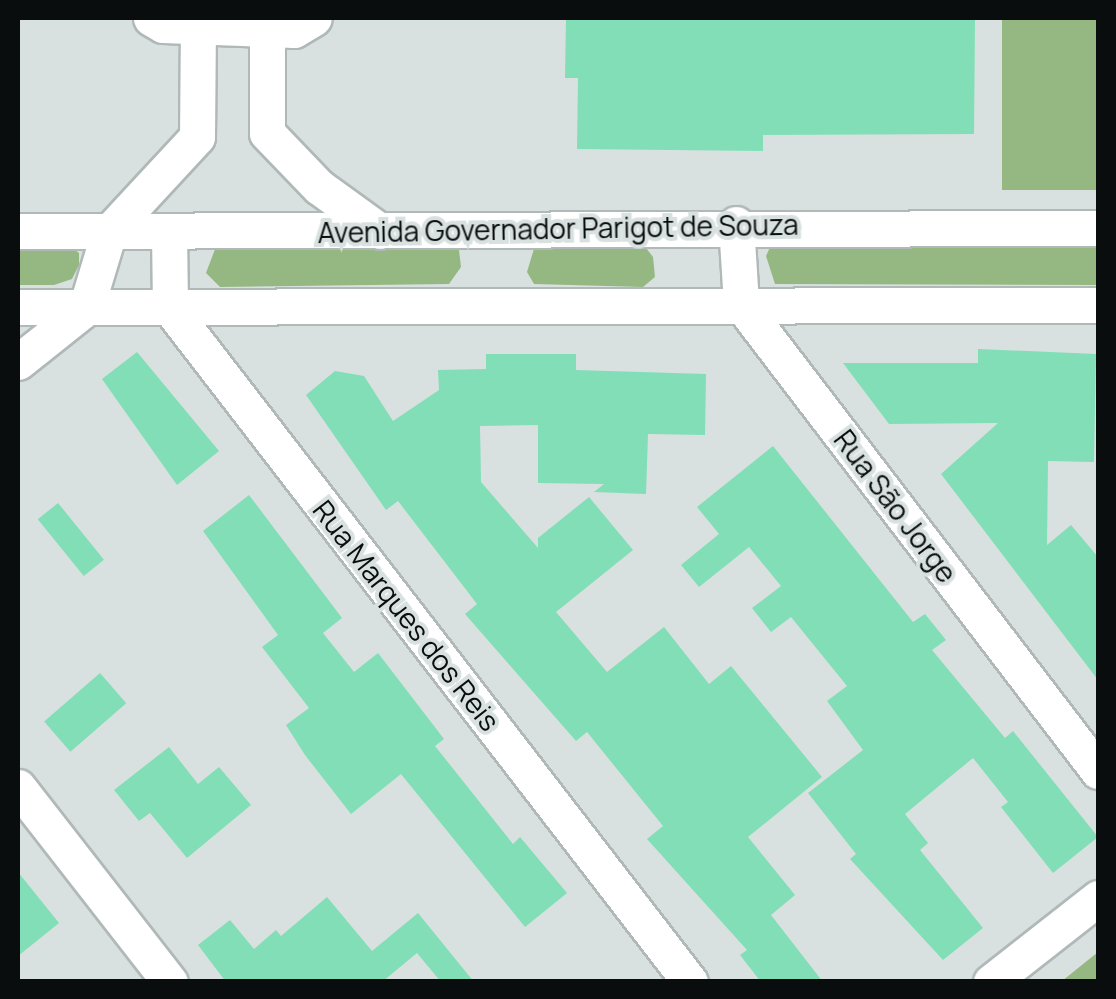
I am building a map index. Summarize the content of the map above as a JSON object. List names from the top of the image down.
{
  "streets": {
    "street": ["Avenida Governador Parigot de Souza", "Rua São Jorge", "Rua Marques dos Reis"]
  }
}
